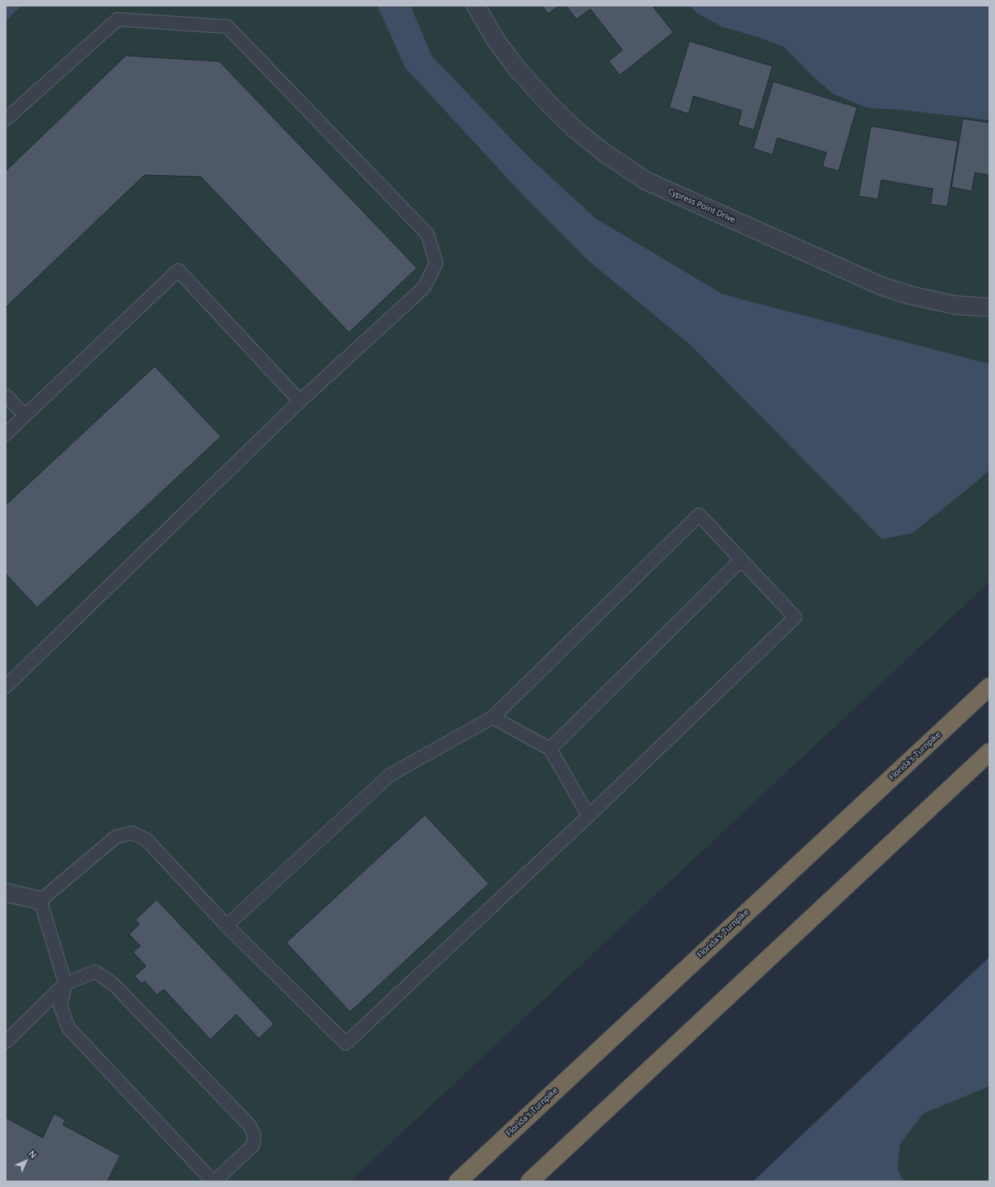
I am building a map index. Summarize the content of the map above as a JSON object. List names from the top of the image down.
{
  "streets": {
    "highway": ["Florida's Turnpike"],
    "street": ["Cypress Point Drive"]
  },
  "north": "top right"
}
